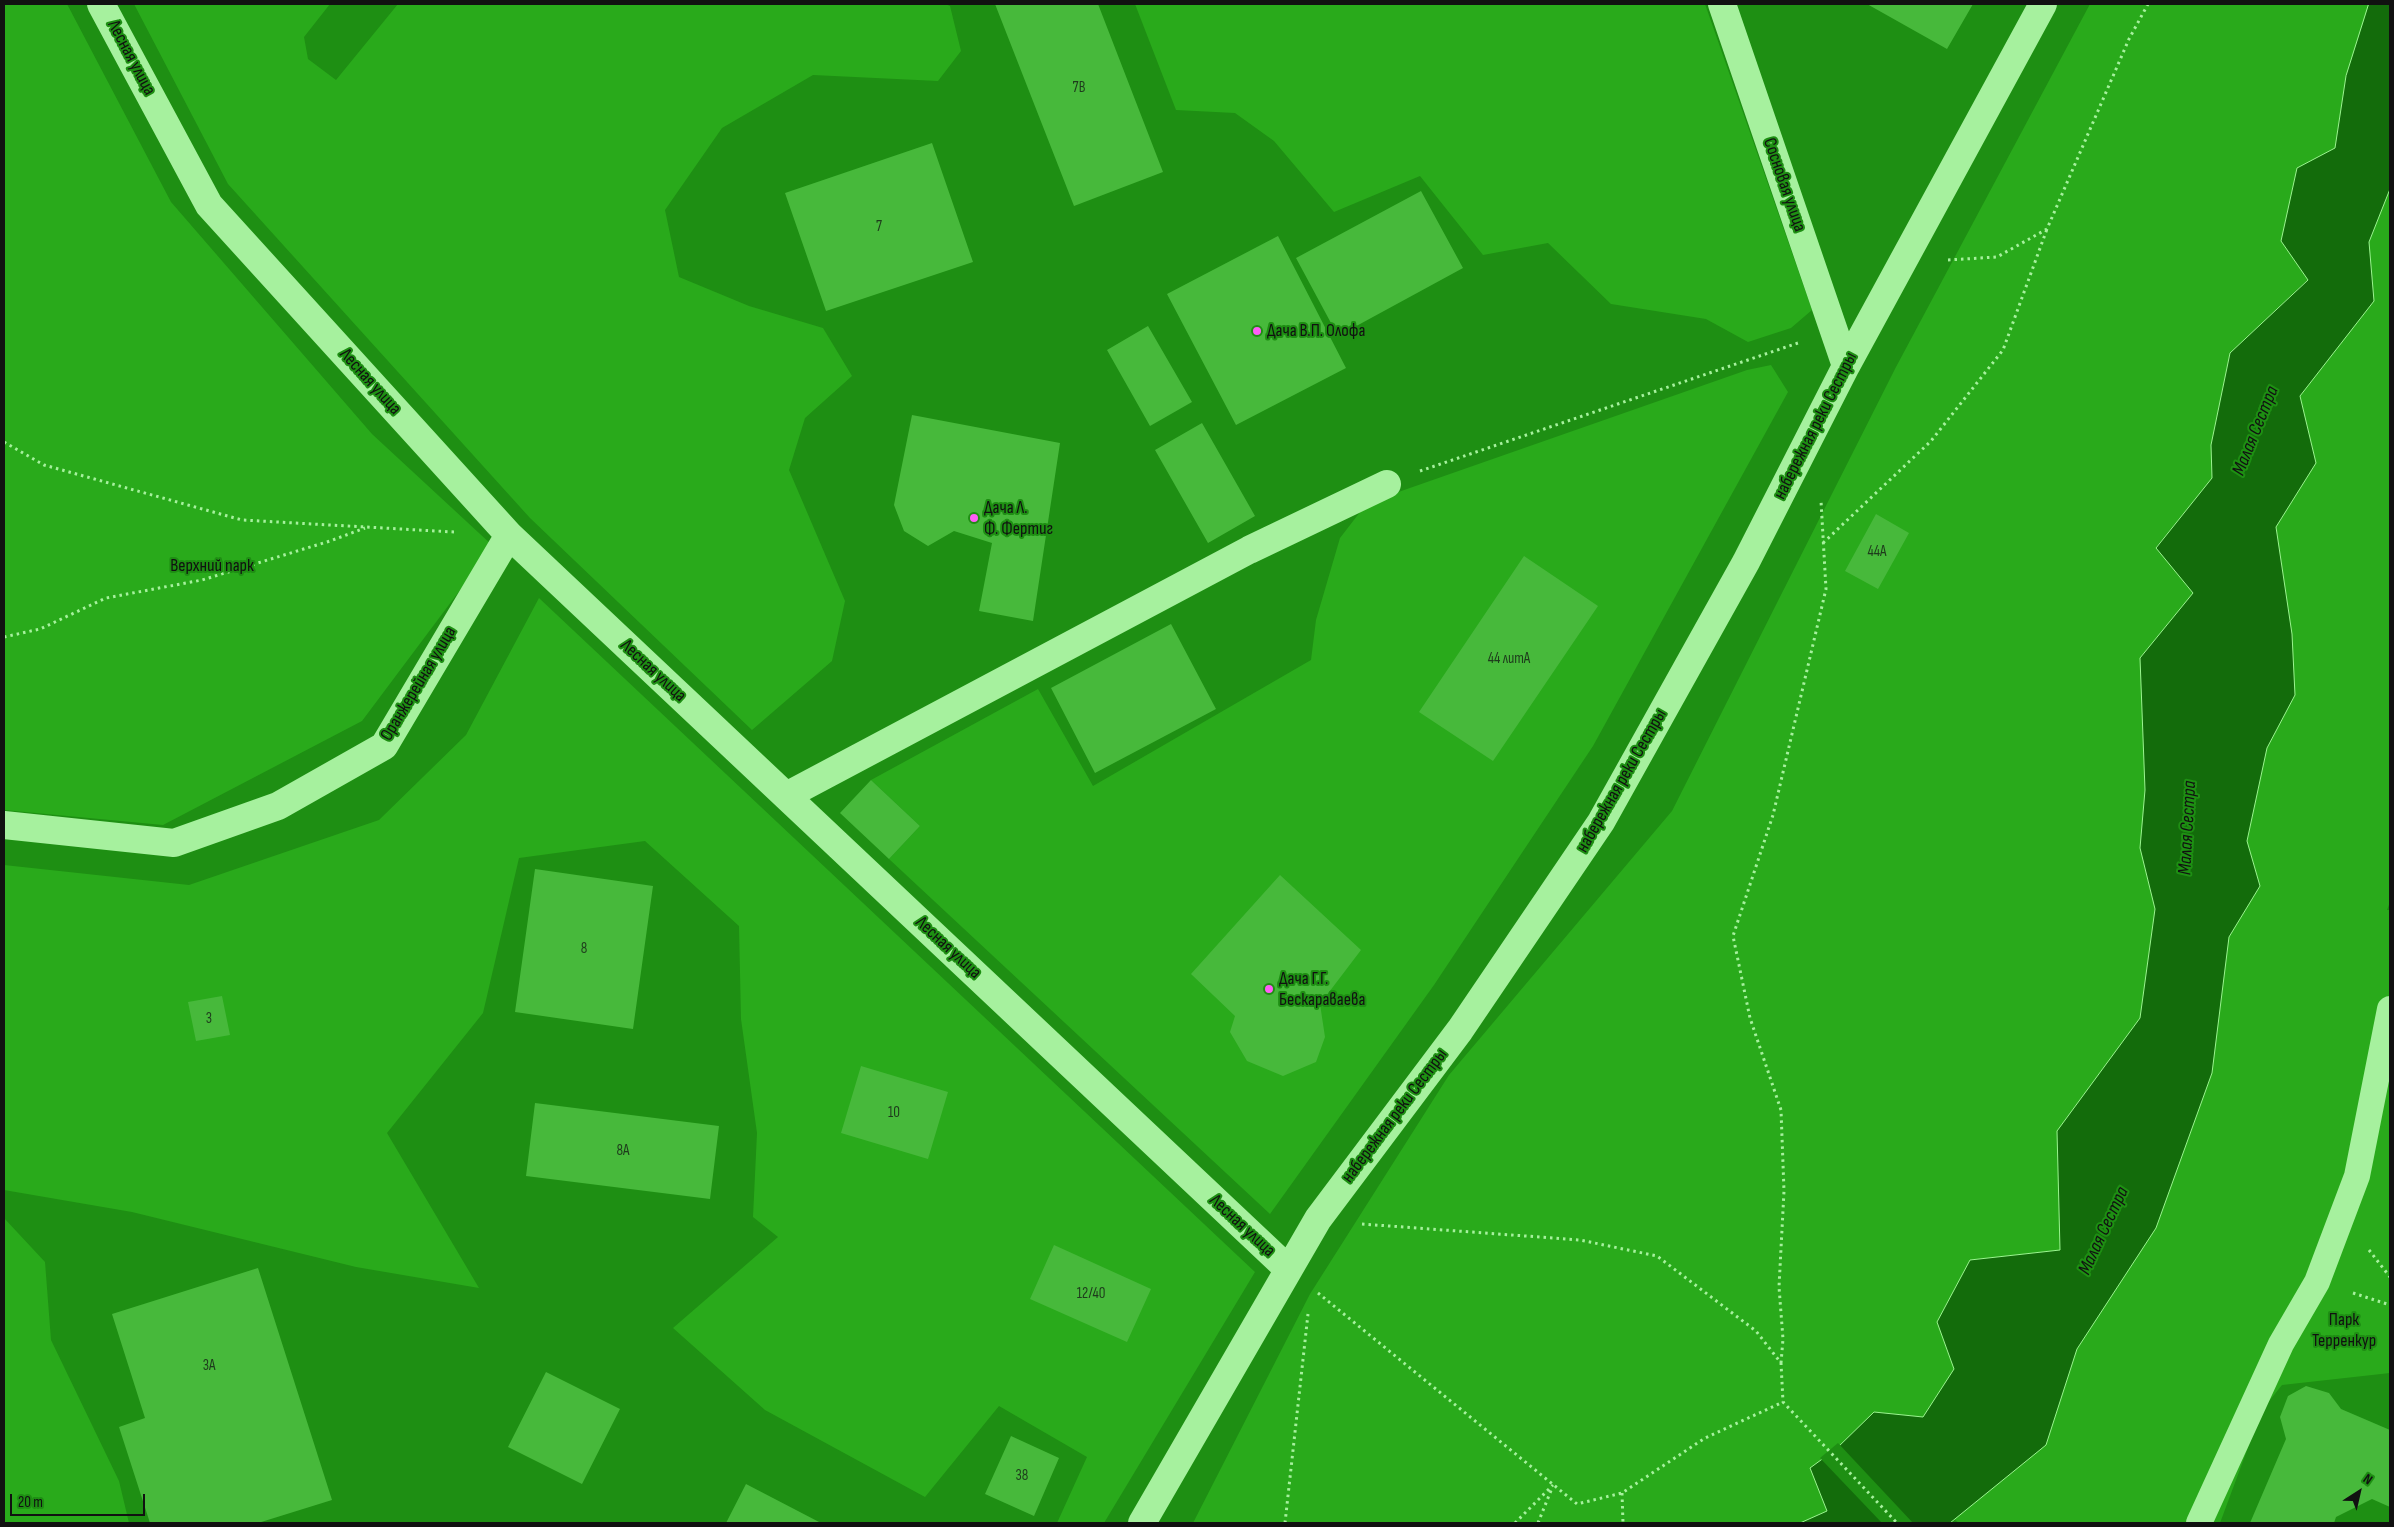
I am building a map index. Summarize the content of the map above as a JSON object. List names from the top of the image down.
{
  "streets": {
    "street": [
      "Лесная улица",
      "Сосновая улица",
      "набережная реки Сестры",
      "Оранжерейная улица"
    ]
  },
  "crossings": [
    ["Лесная улица", "набережная реки Сестры"],
    ["Лесная улица", "Оранжерейная улица"],
    ["Сосновая улица", "набережная реки Сестры"]
  ],
  "water": ["Малая Сестра"],
  "parks": ["Верхний парк", "Парк Терренкур"],
  "places": ["Дача В.П. Олофа", "Дача Л. Ф. Фертиг", "Дача Г.Г. Бескараваева"],
  "house_numbers": [
    "7В",
    "7",
    "44А",
    "44 литА",
    "8",
    "3",
    "10",
    "8А",
    "12/40",
    "3А",
    "38"
  ],
  "scale_bar": "20 m",
  "north": "top right"
}
